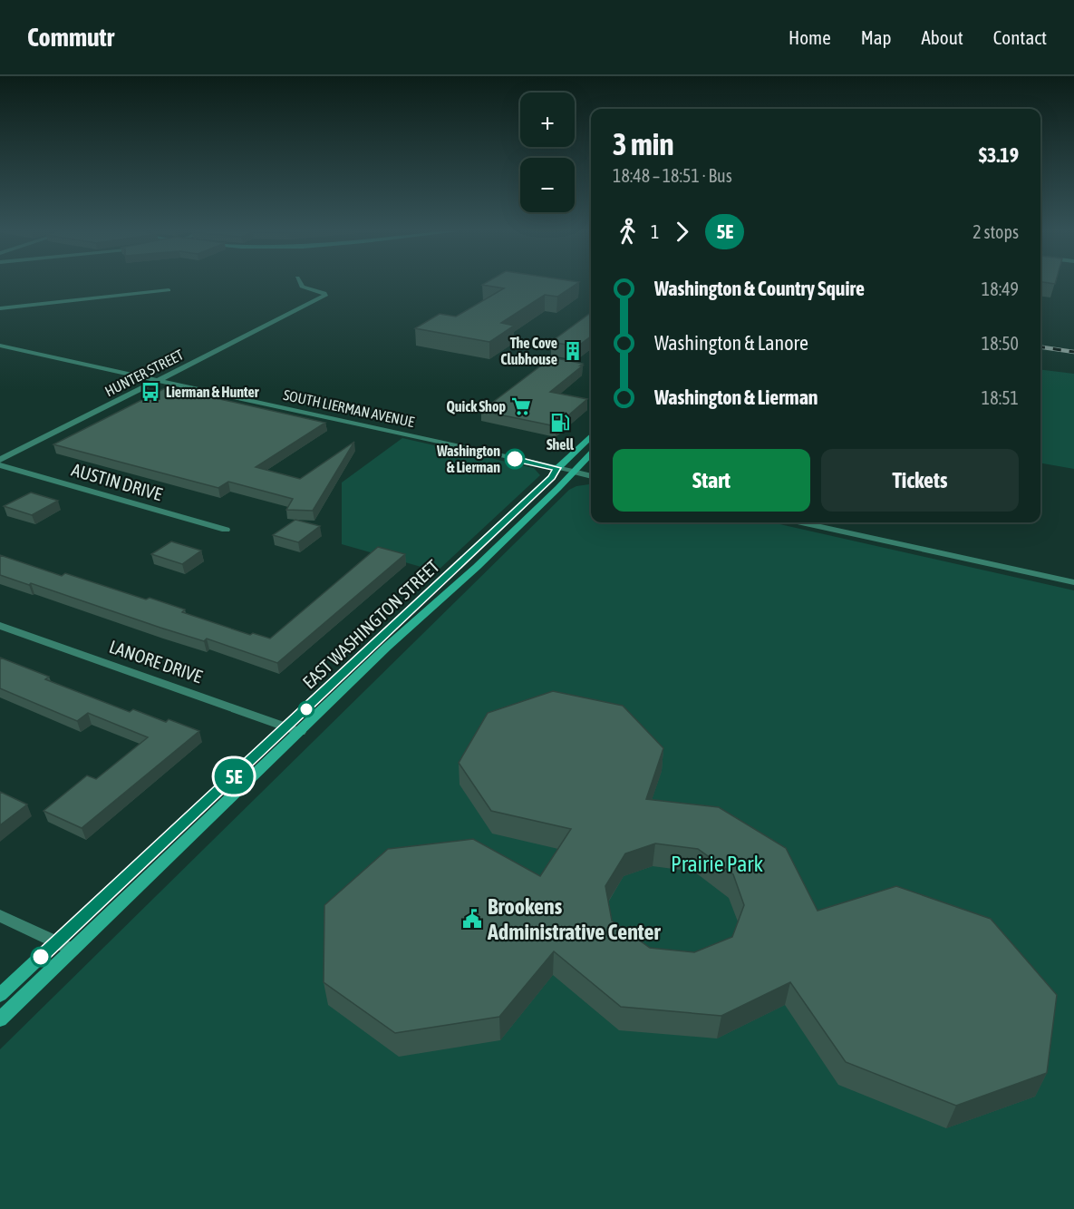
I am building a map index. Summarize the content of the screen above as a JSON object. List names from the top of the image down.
{
  "streets": {
    "main road": ["EAST WASHINGTON STREET"],
    "street": [
      "HUNTER STREET",
      "SOUTH LIERMAN AVENUE",
      "AUSTIN DRIVE",
      "LANORE DRIVE"
    ]
  },
  "crossings": [
    ["HUNTER STREET", "SOUTH LIERMAN AVENUE"],
    ["SOUTH LIERMAN AVENUE", "EAST WASHINGTON STREET"],
    ["EAST WASHINGTON STREET", "LANORE DRIVE"]
  ],
  "parks": ["Prairie Park"],
  "places": {
    "building": ["The Cove Clubhouse"],
    "bus stop": ["Lierman & Hunter"],
    "supermarket": ["Quick Shop"],
    "fuel station": ["Shell"],
    "other": ["Washington & Lierman"],
    "public building": ["Brookens Administrative Center"]
  },
  "lines": ["bus line 5E"],
  "page": {
    "header": "Commutr",
    "nav": [
      "Home",
      "Map",
      "About",
      "Contact"
    ],
    "on_map": "5E",
    "map_buttons": ["+", "−"],
    "heading": ["3 min", "18:48 – 18:51 · Bus", "$3.19"],
    "legs": ["1", "5E", "2 stops"],
    "list": [
      {
        "name": "Washington & Country Squire",
        "value": "18:49"
      },
      {
        "name": "Washington & Lanore",
        "value": "18:50"
      },
      {
        "name": "Washington & Lierman",
        "value": "18:51"
      }
    ],
    "buttons": ["Start", "Tickets"]
  }
}
